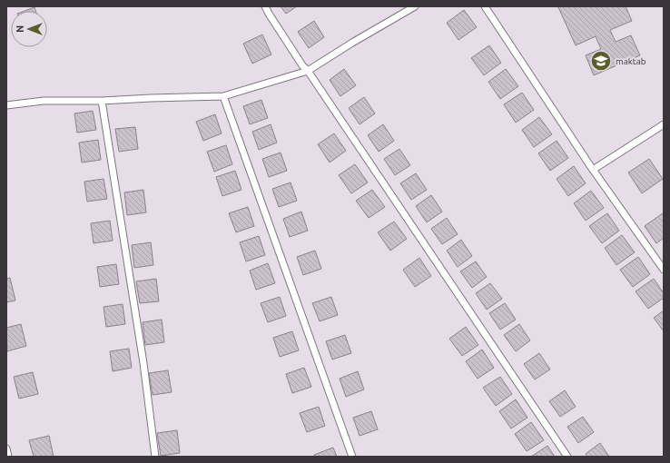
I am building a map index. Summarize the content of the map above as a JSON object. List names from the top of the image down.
{
  "places": {
    "school or university": ["maktab"]
  },
  "north": "left"
}
